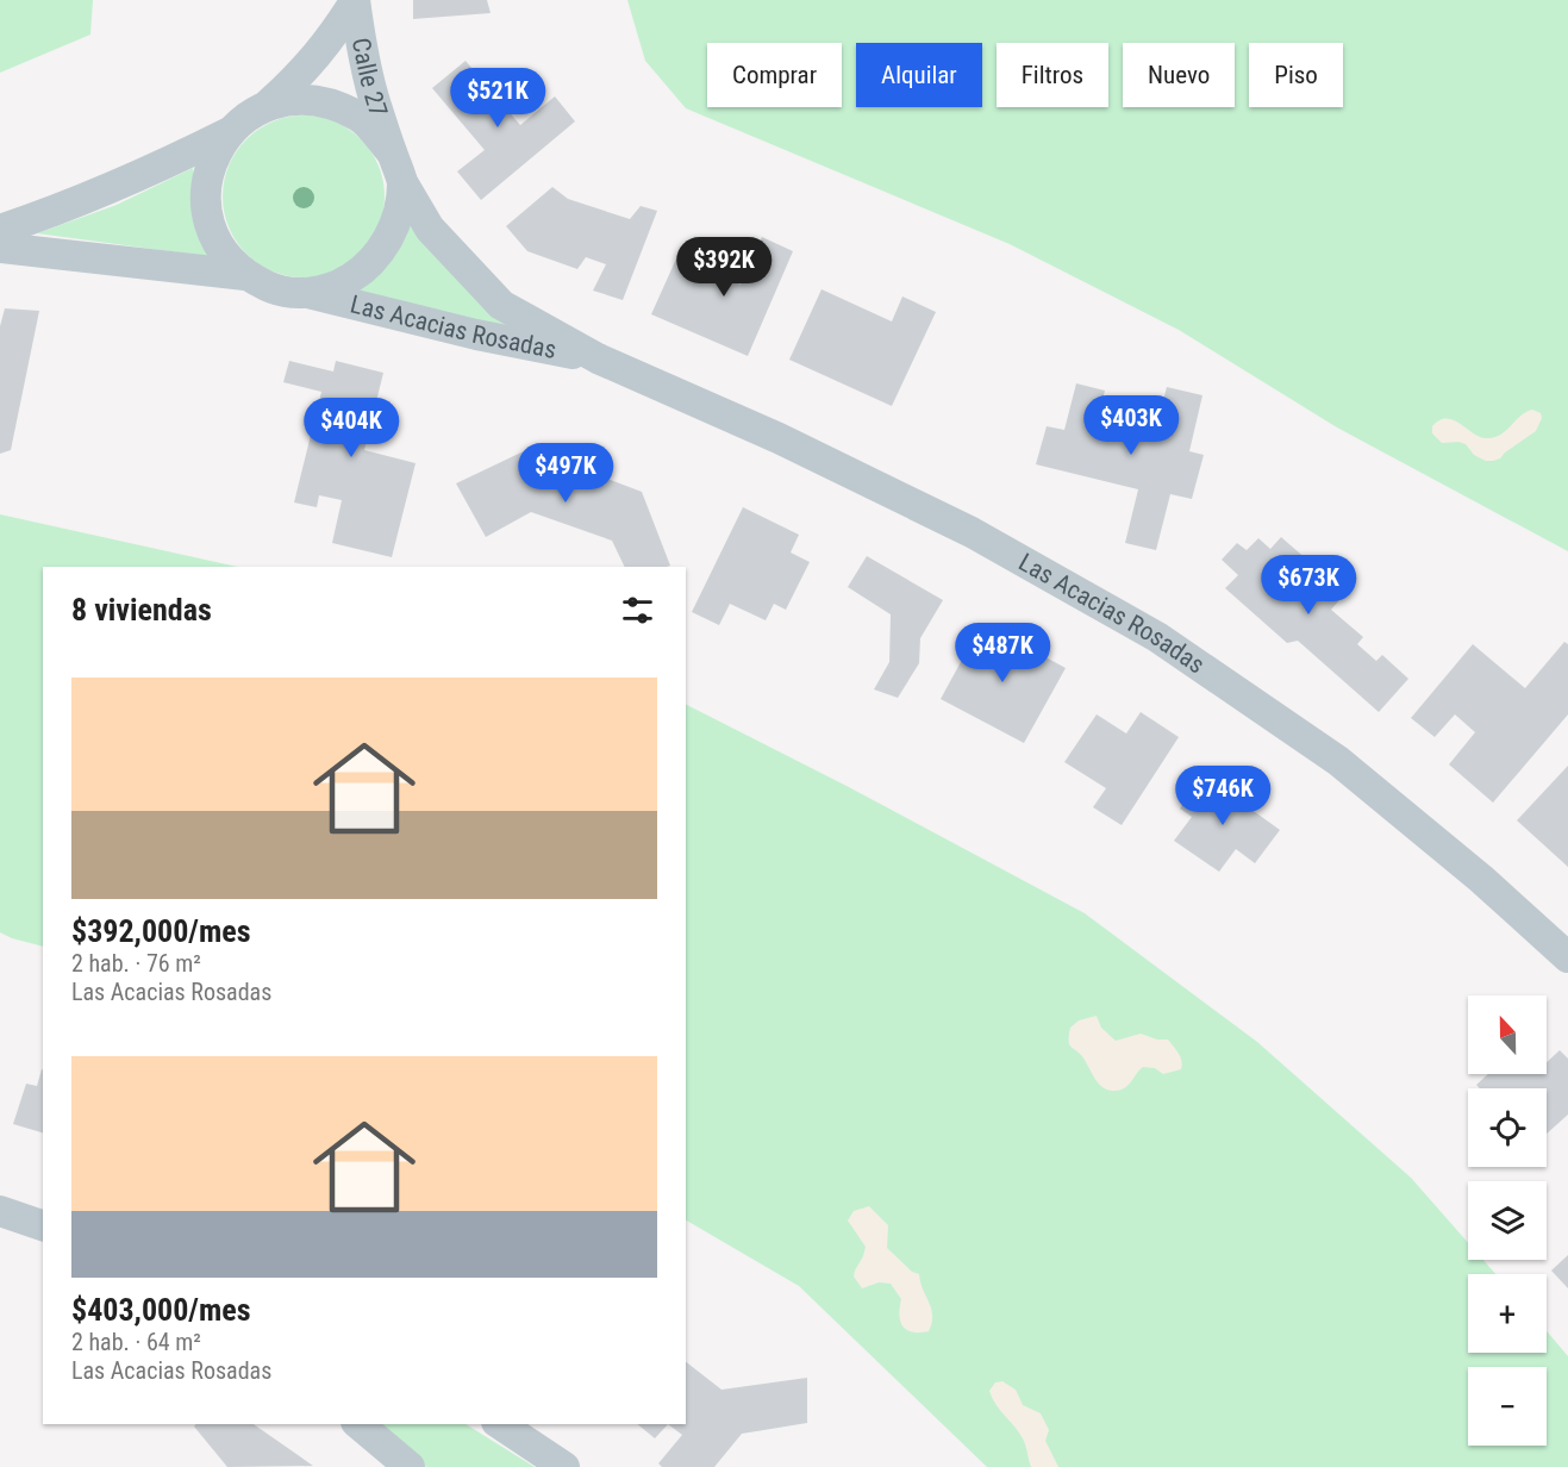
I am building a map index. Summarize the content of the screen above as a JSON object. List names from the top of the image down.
{
  "streets": {
    "street": ["Calle 27", "Las Acacias Rosadas"]
  },
  "crossings": [
    ["Calle 27", "Las Acacias Rosadas"]
  ],
  "north": "top",
  "page": {
    "chip": [
      "Comprar",
      "Alquilar",
      "Filtros",
      "Nuevo",
      "Piso"
    ],
    "price": [
      "$521K",
      "$392K",
      "$403K",
      "$404K",
      "$497K",
      "$673K",
      "$487K",
      "$746K"
    ],
    "heading": "8 viviendas",
    "list": [
      {
        "name": "$392,000/mes",
        "note": "2 hab. · 76 m² · Las Acacias Rosadas"
      },
      {
        "name": "$403,000/mes",
        "note": "2 hab. · 64 m² · Las Acacias Rosadas"
      }
    ],
    "map_buttons": ["+", "−"]
  }
}
